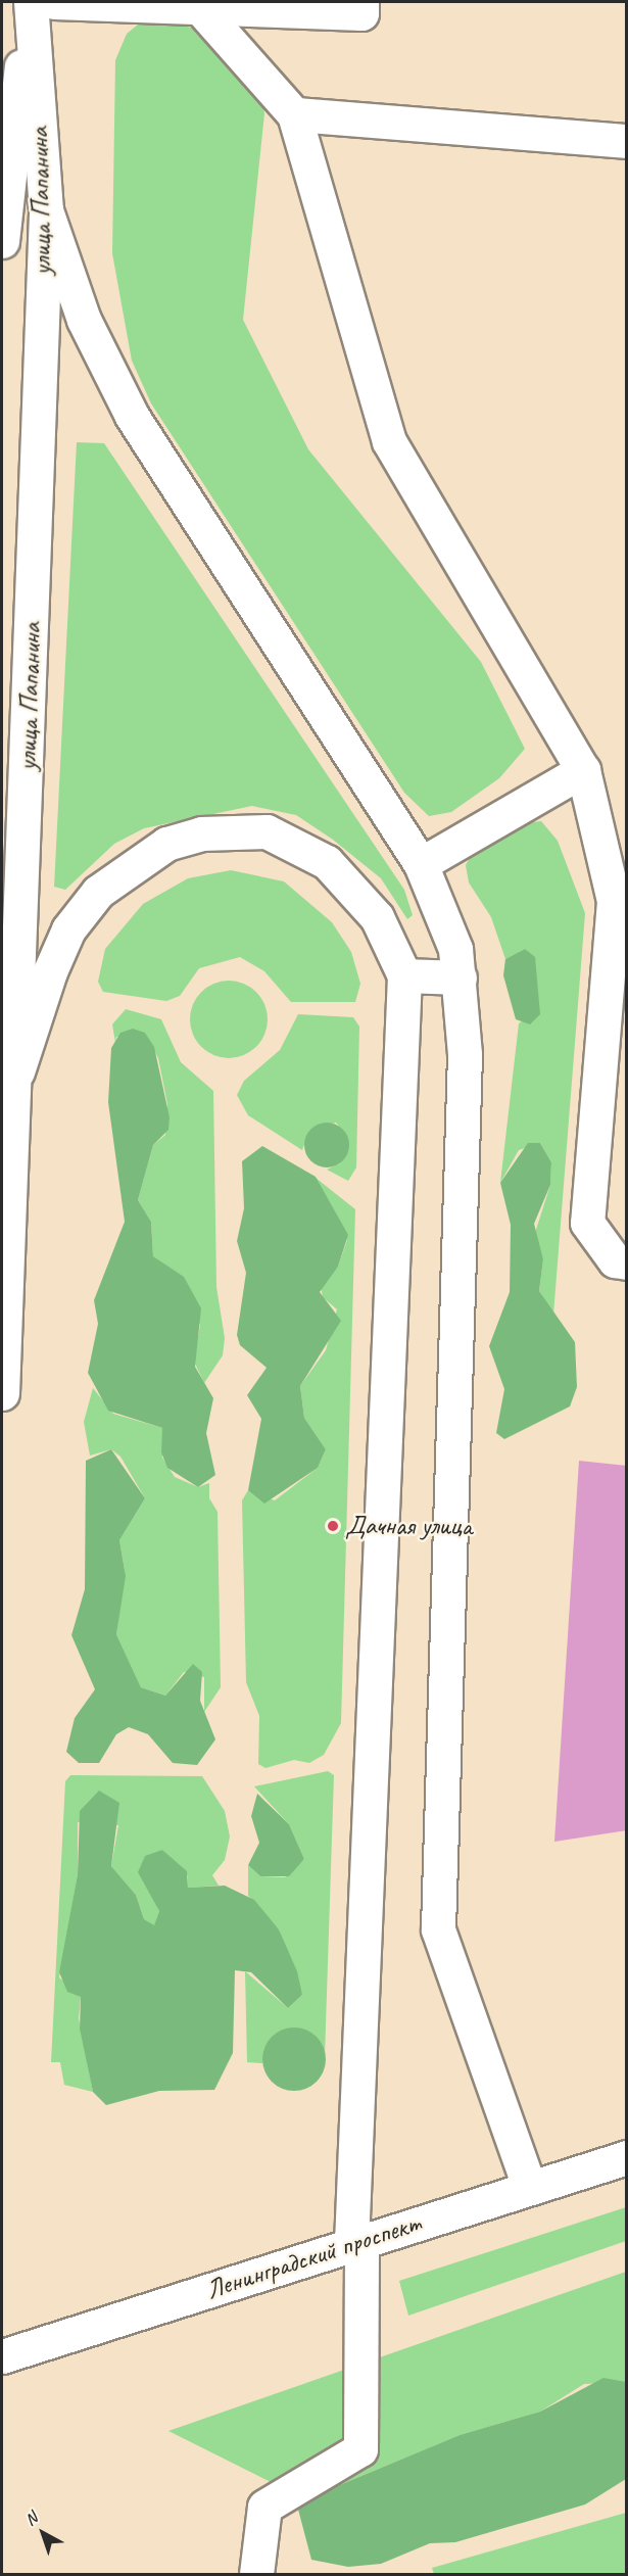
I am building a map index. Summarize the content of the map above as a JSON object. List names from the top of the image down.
{
  "streets": {
    "main road": ["улица Папанина", "Ленинградский проспект"]
  },
  "places": ["Дачная улица"],
  "north": "top left"
}
